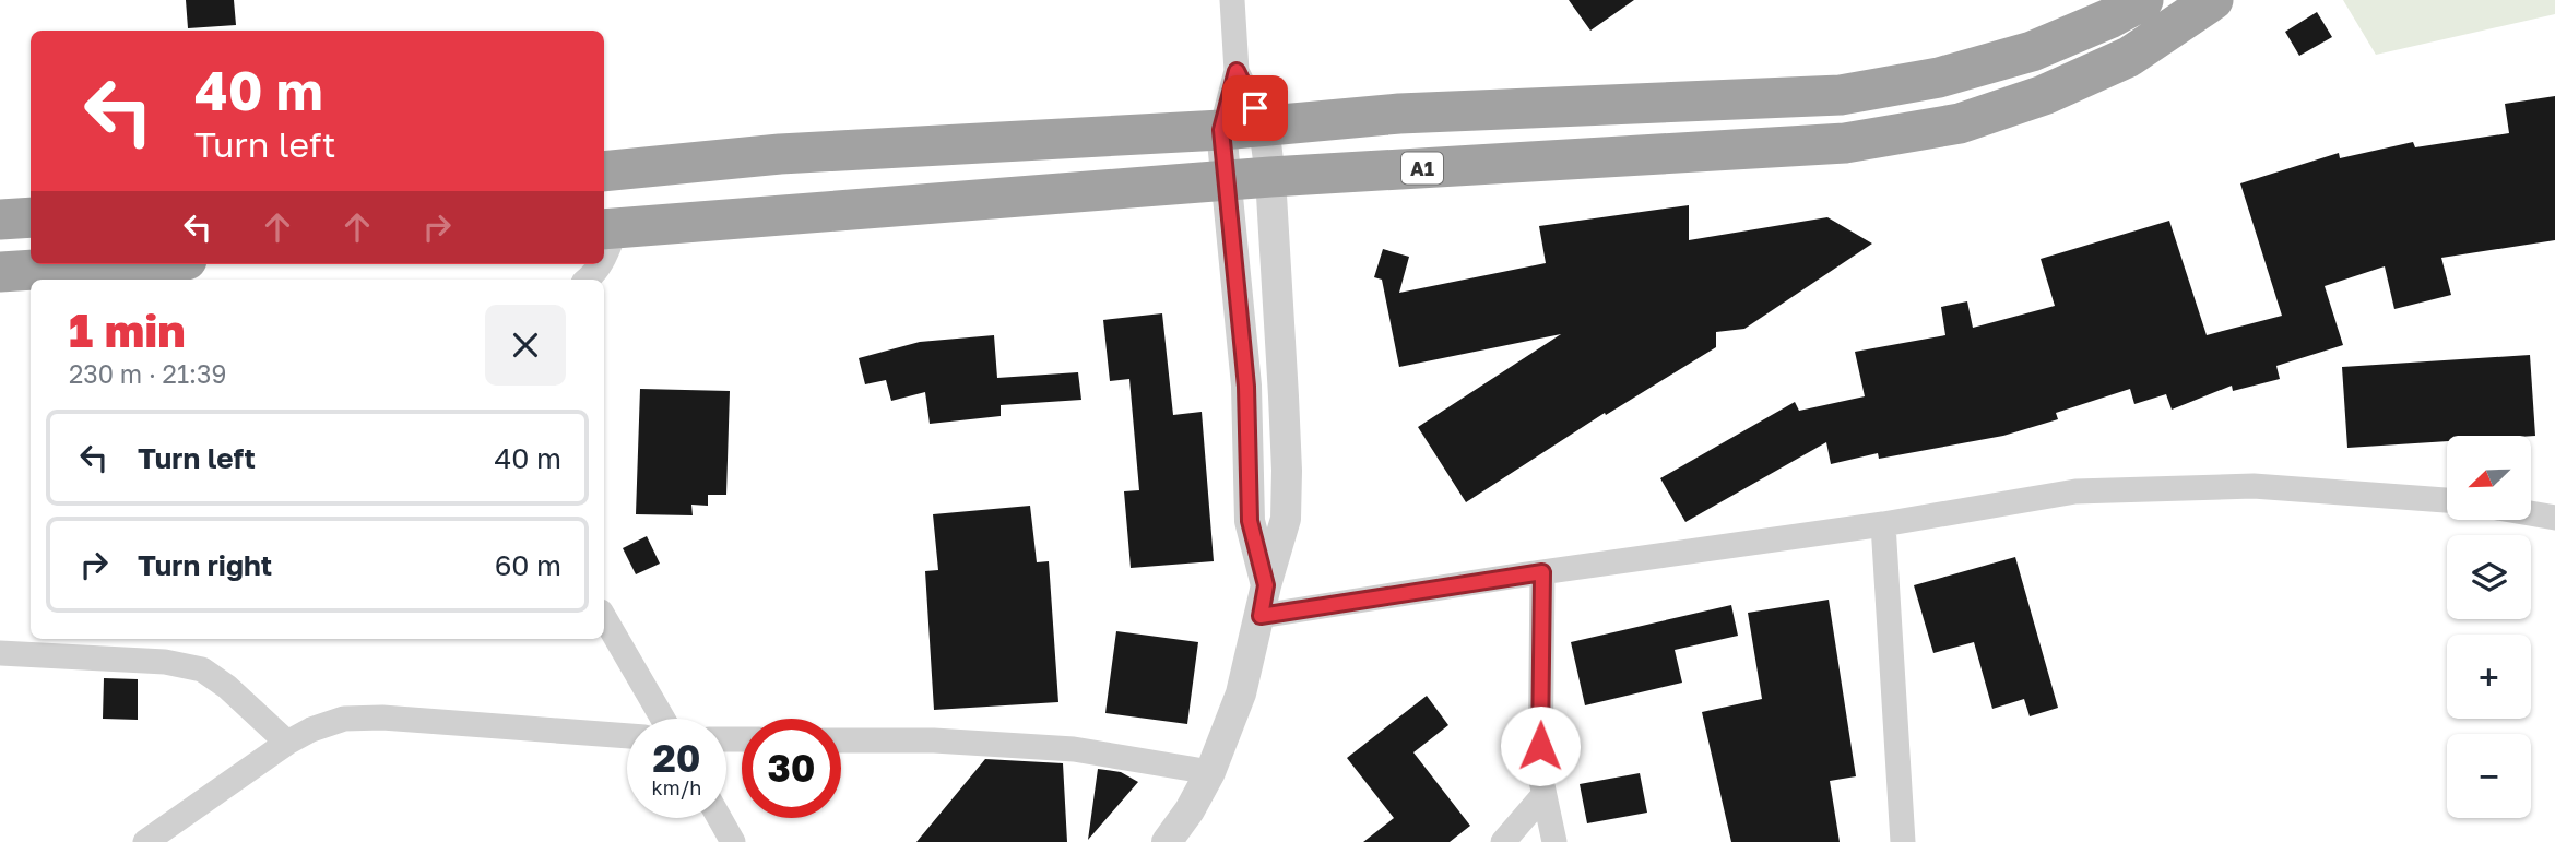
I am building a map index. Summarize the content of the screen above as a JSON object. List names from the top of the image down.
{
  "streets": {
    "highway": ["A1"]
  },
  "north": "bottom left",
  "page": {
    "turn": ["40 m", "Turn left"],
    "heading": ["1 min", "230 m · 21:39"],
    "list": [
      {
        "name": "Turn left",
        "value": "40 m"
      },
      {
        "name": "Turn right",
        "value": "60 m"
      }
    ],
    "map_buttons": ["+", "−"],
    "speed": "20 km/h",
    "limit": "30"
  }
}
